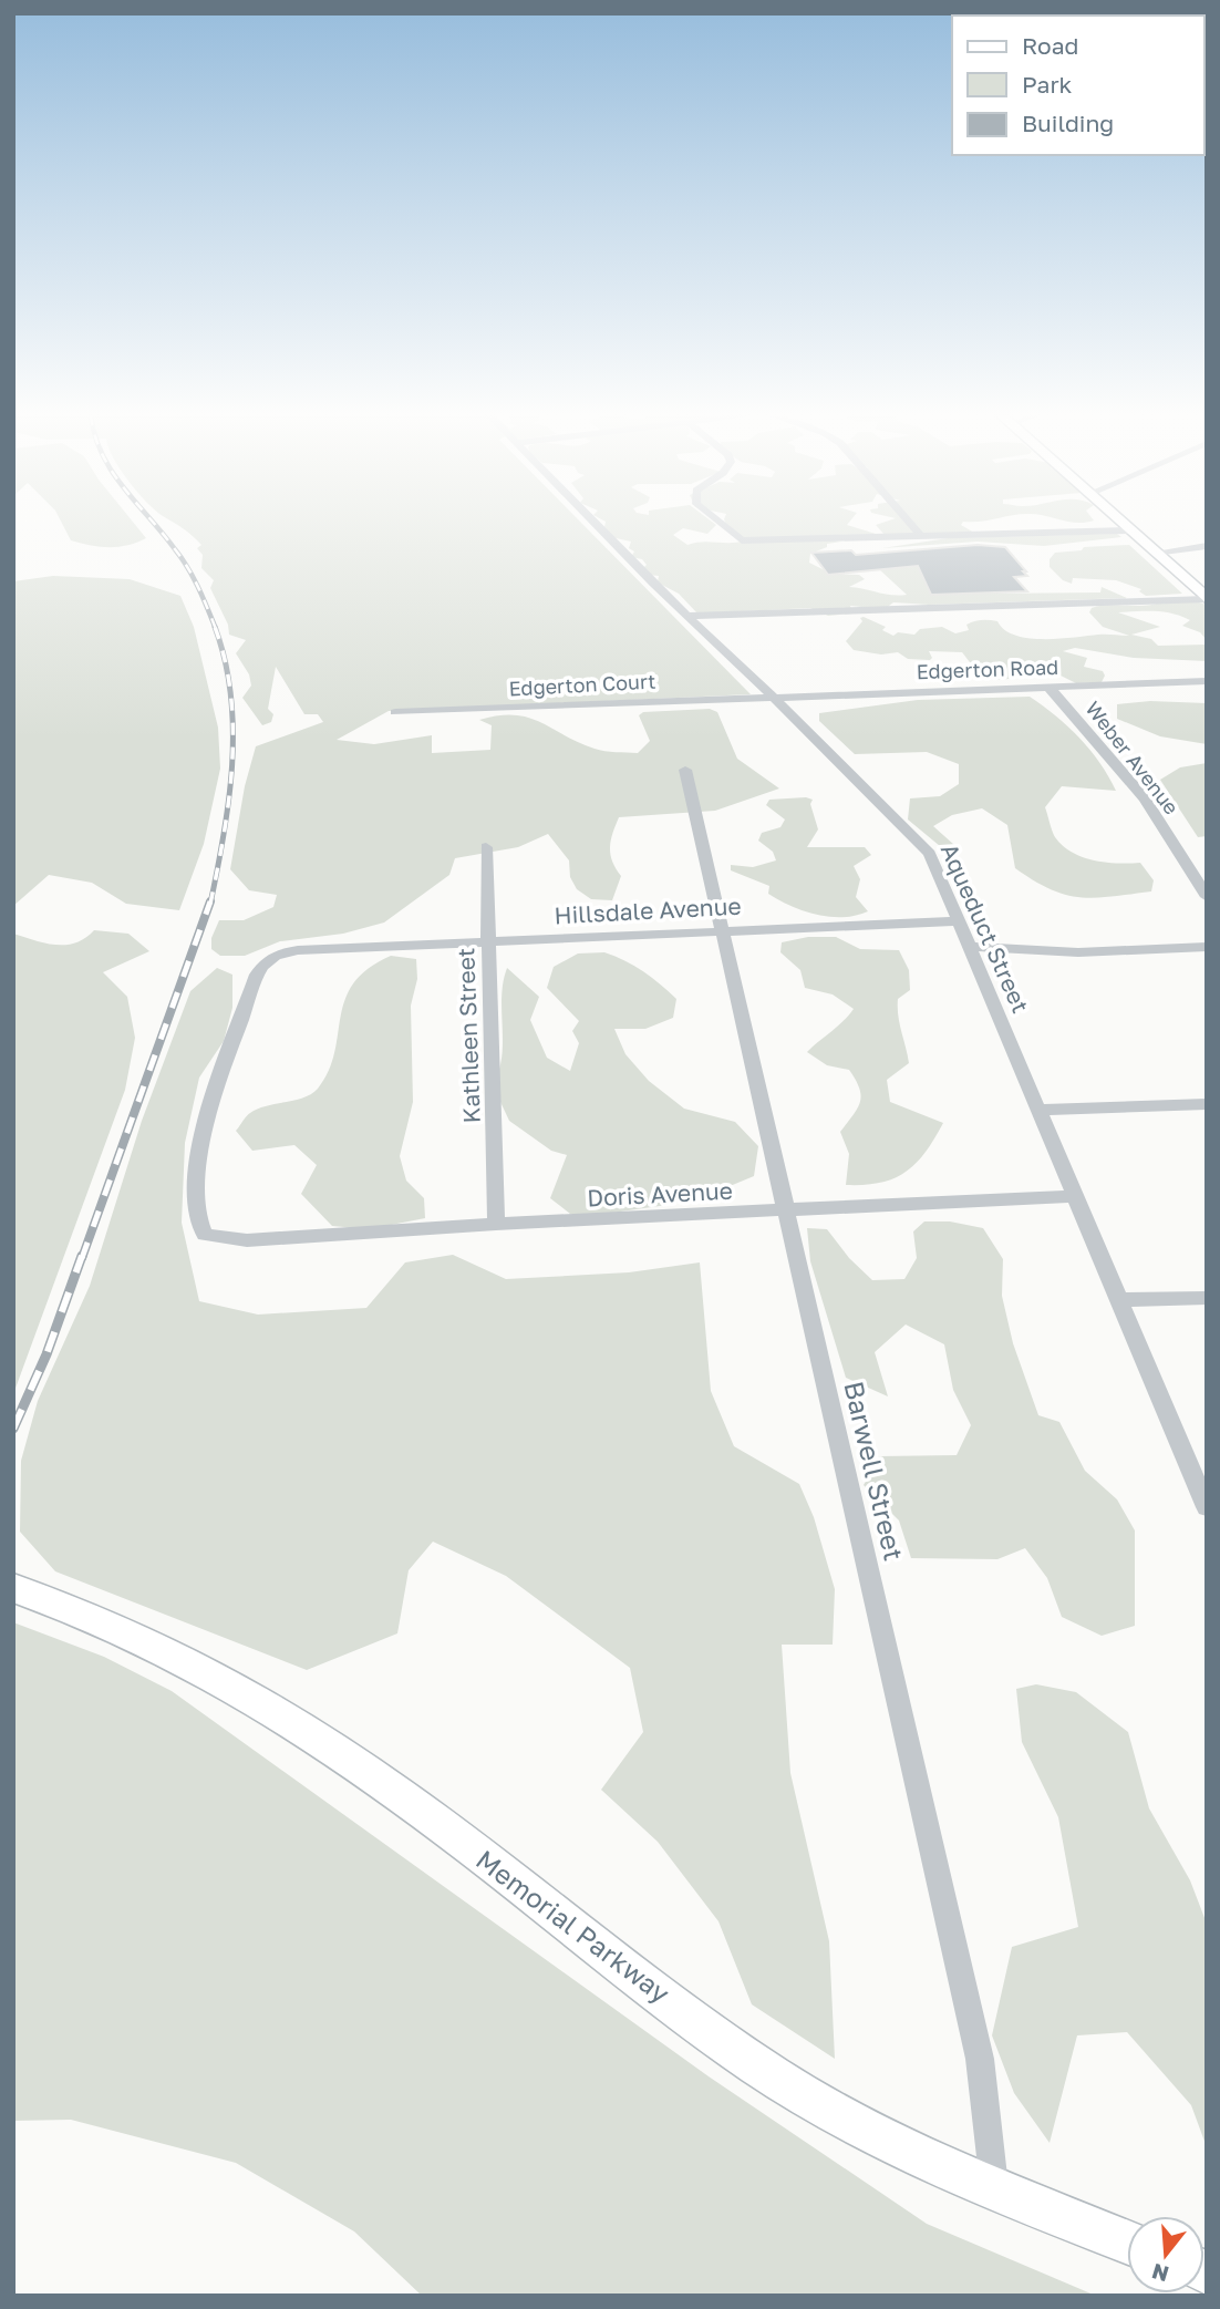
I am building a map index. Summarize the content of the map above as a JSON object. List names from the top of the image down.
{
  "streets": {
    "main road": ["Memorial Parkway"],
    "street": [
      "Edgerton Road",
      "Edgerton Court",
      "Weber Avenue",
      "Hillsdale Avenue",
      "Aqueduct Street",
      "Kathleen Street",
      "Doris Avenue",
      "Barwell Street"
    ]
  },
  "crossings": [
    ["Edgerton Road", "Edgerton Court"],
    ["Edgerton Road", "Weber Avenue"],
    ["Edgerton Road", "Aqueduct Street"],
    ["Edgerton Court", "Aqueduct Street"],
    ["Hillsdale Avenue", "Aqueduct Street"],
    ["Hillsdale Avenue", "Kathleen Street"],
    ["Hillsdale Avenue", "Doris Avenue"],
    ["Hillsdale Avenue", "Barwell Street"],
    ["Aqueduct Street", "Doris Avenue"],
    ["Kathleen Street", "Doris Avenue"],
    ["Doris Avenue", "Barwell Street"],
    ["Barwell Street", "Memorial Parkway"]
  ],
  "legend": ["Road", "Park", "Building"],
  "north": "bottom"
}
